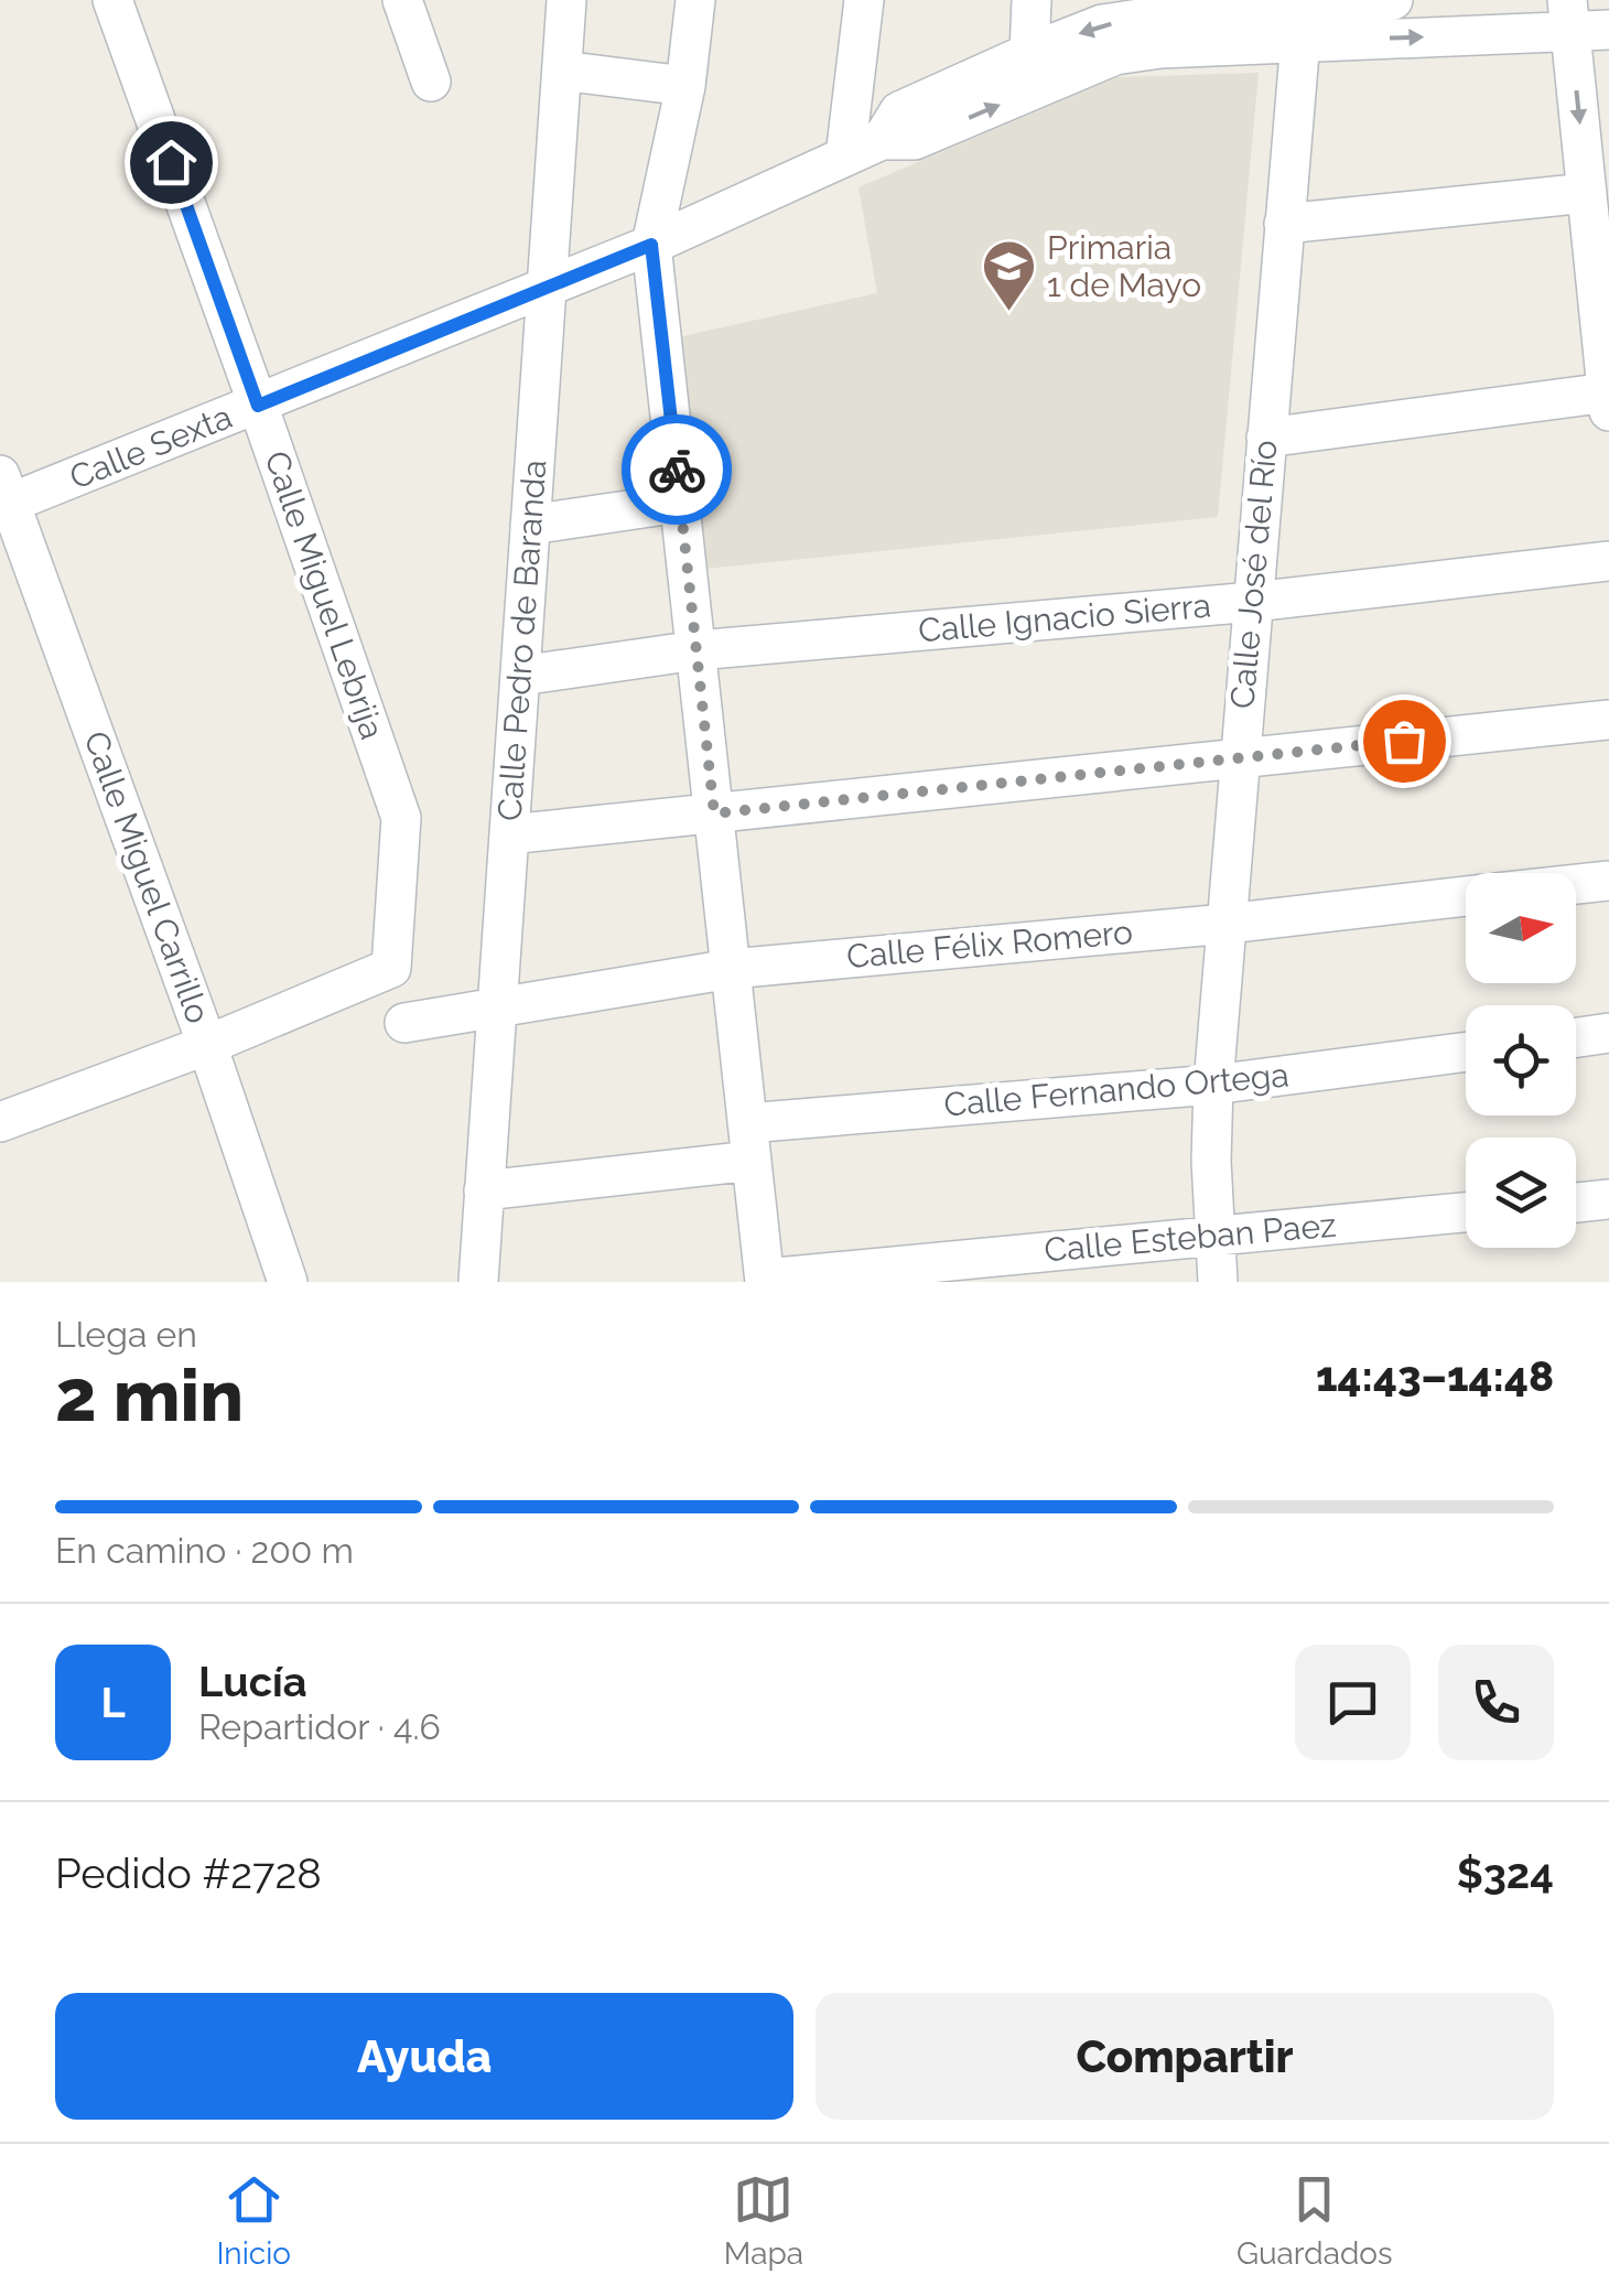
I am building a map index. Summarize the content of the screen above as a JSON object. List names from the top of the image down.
{
  "streets": {
    "street": [
      "Calle Sexta",
      "Calle José del Río",
      "Calle Miguel Lebrija",
      "Calle Ignacio Sierra",
      "Calle Pedro de Baranda",
      "Calle Miguel Carrillo",
      "Calle Félix Romero",
      "Calle Fernando Ortega",
      "Calle Esteban Paez"
    ]
  },
  "crossings": [
    ["Calle Sexta", "Calle Miguel Lebrija"],
    ["Calle Sexta", "Calle Pedro de Baranda"],
    ["Calle Sexta", "Calle Miguel Carrillo"],
    ["Calle José del Río", "Calle Ignacio Sierra"],
    ["Calle José del Río", "Calle Félix Romero"],
    ["Calle José del Río", "Calle Fernando Ortega"],
    ["Calle José del Río", "Calle Esteban Paez"],
    ["Calle Miguel Lebrija", "Calle Miguel Carrillo"],
    ["Calle Ignacio Sierra", "Calle Pedro de Baranda"],
    ["Calle Pedro de Baranda", "Calle Félix Romero"],
    ["Calle Pedro de Baranda", "Calle Fernando Ortega"]
  ],
  "places": {
    "school or university": ["Primaria 1 de Mayo"]
  },
  "north": "right",
  "page": {
    "heading": ["2 min", "Llega en", "14:43–14:48"],
    "panel": [
      "Lucía",
      "Repartidor · 4.6",
      "Pedido #2728",
      "$324"
    ],
    "bar": "En camino · 200 m",
    "round": "L",
    "buttons": ["Ayuda", "Compartir"],
    "tabs": ["Inicio", "Mapa", "Guardados"]
  }
}
